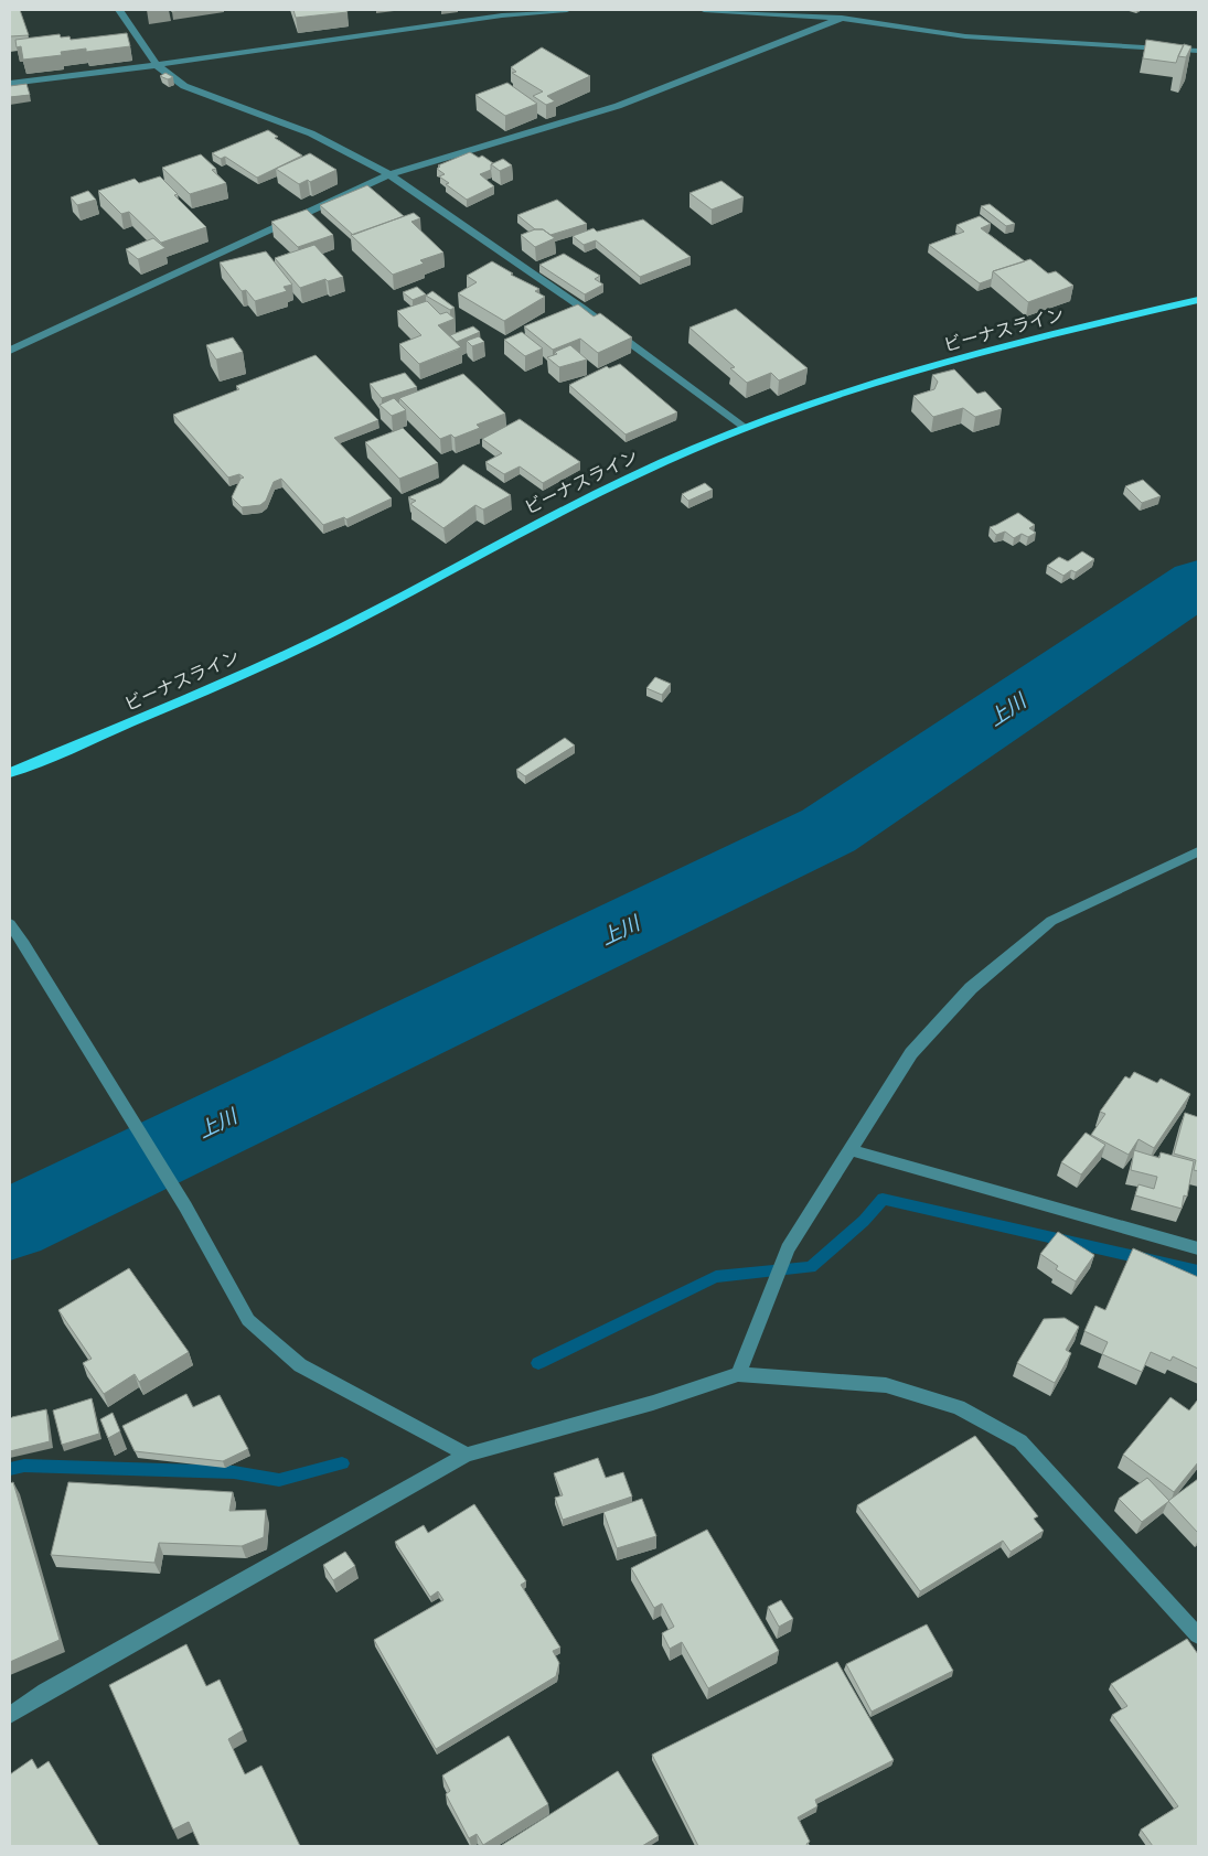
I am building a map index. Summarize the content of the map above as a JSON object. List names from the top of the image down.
{
  "streets": {
    "main road": ["ビーナスライン"]
  },
  "water": ["上川"]
}
